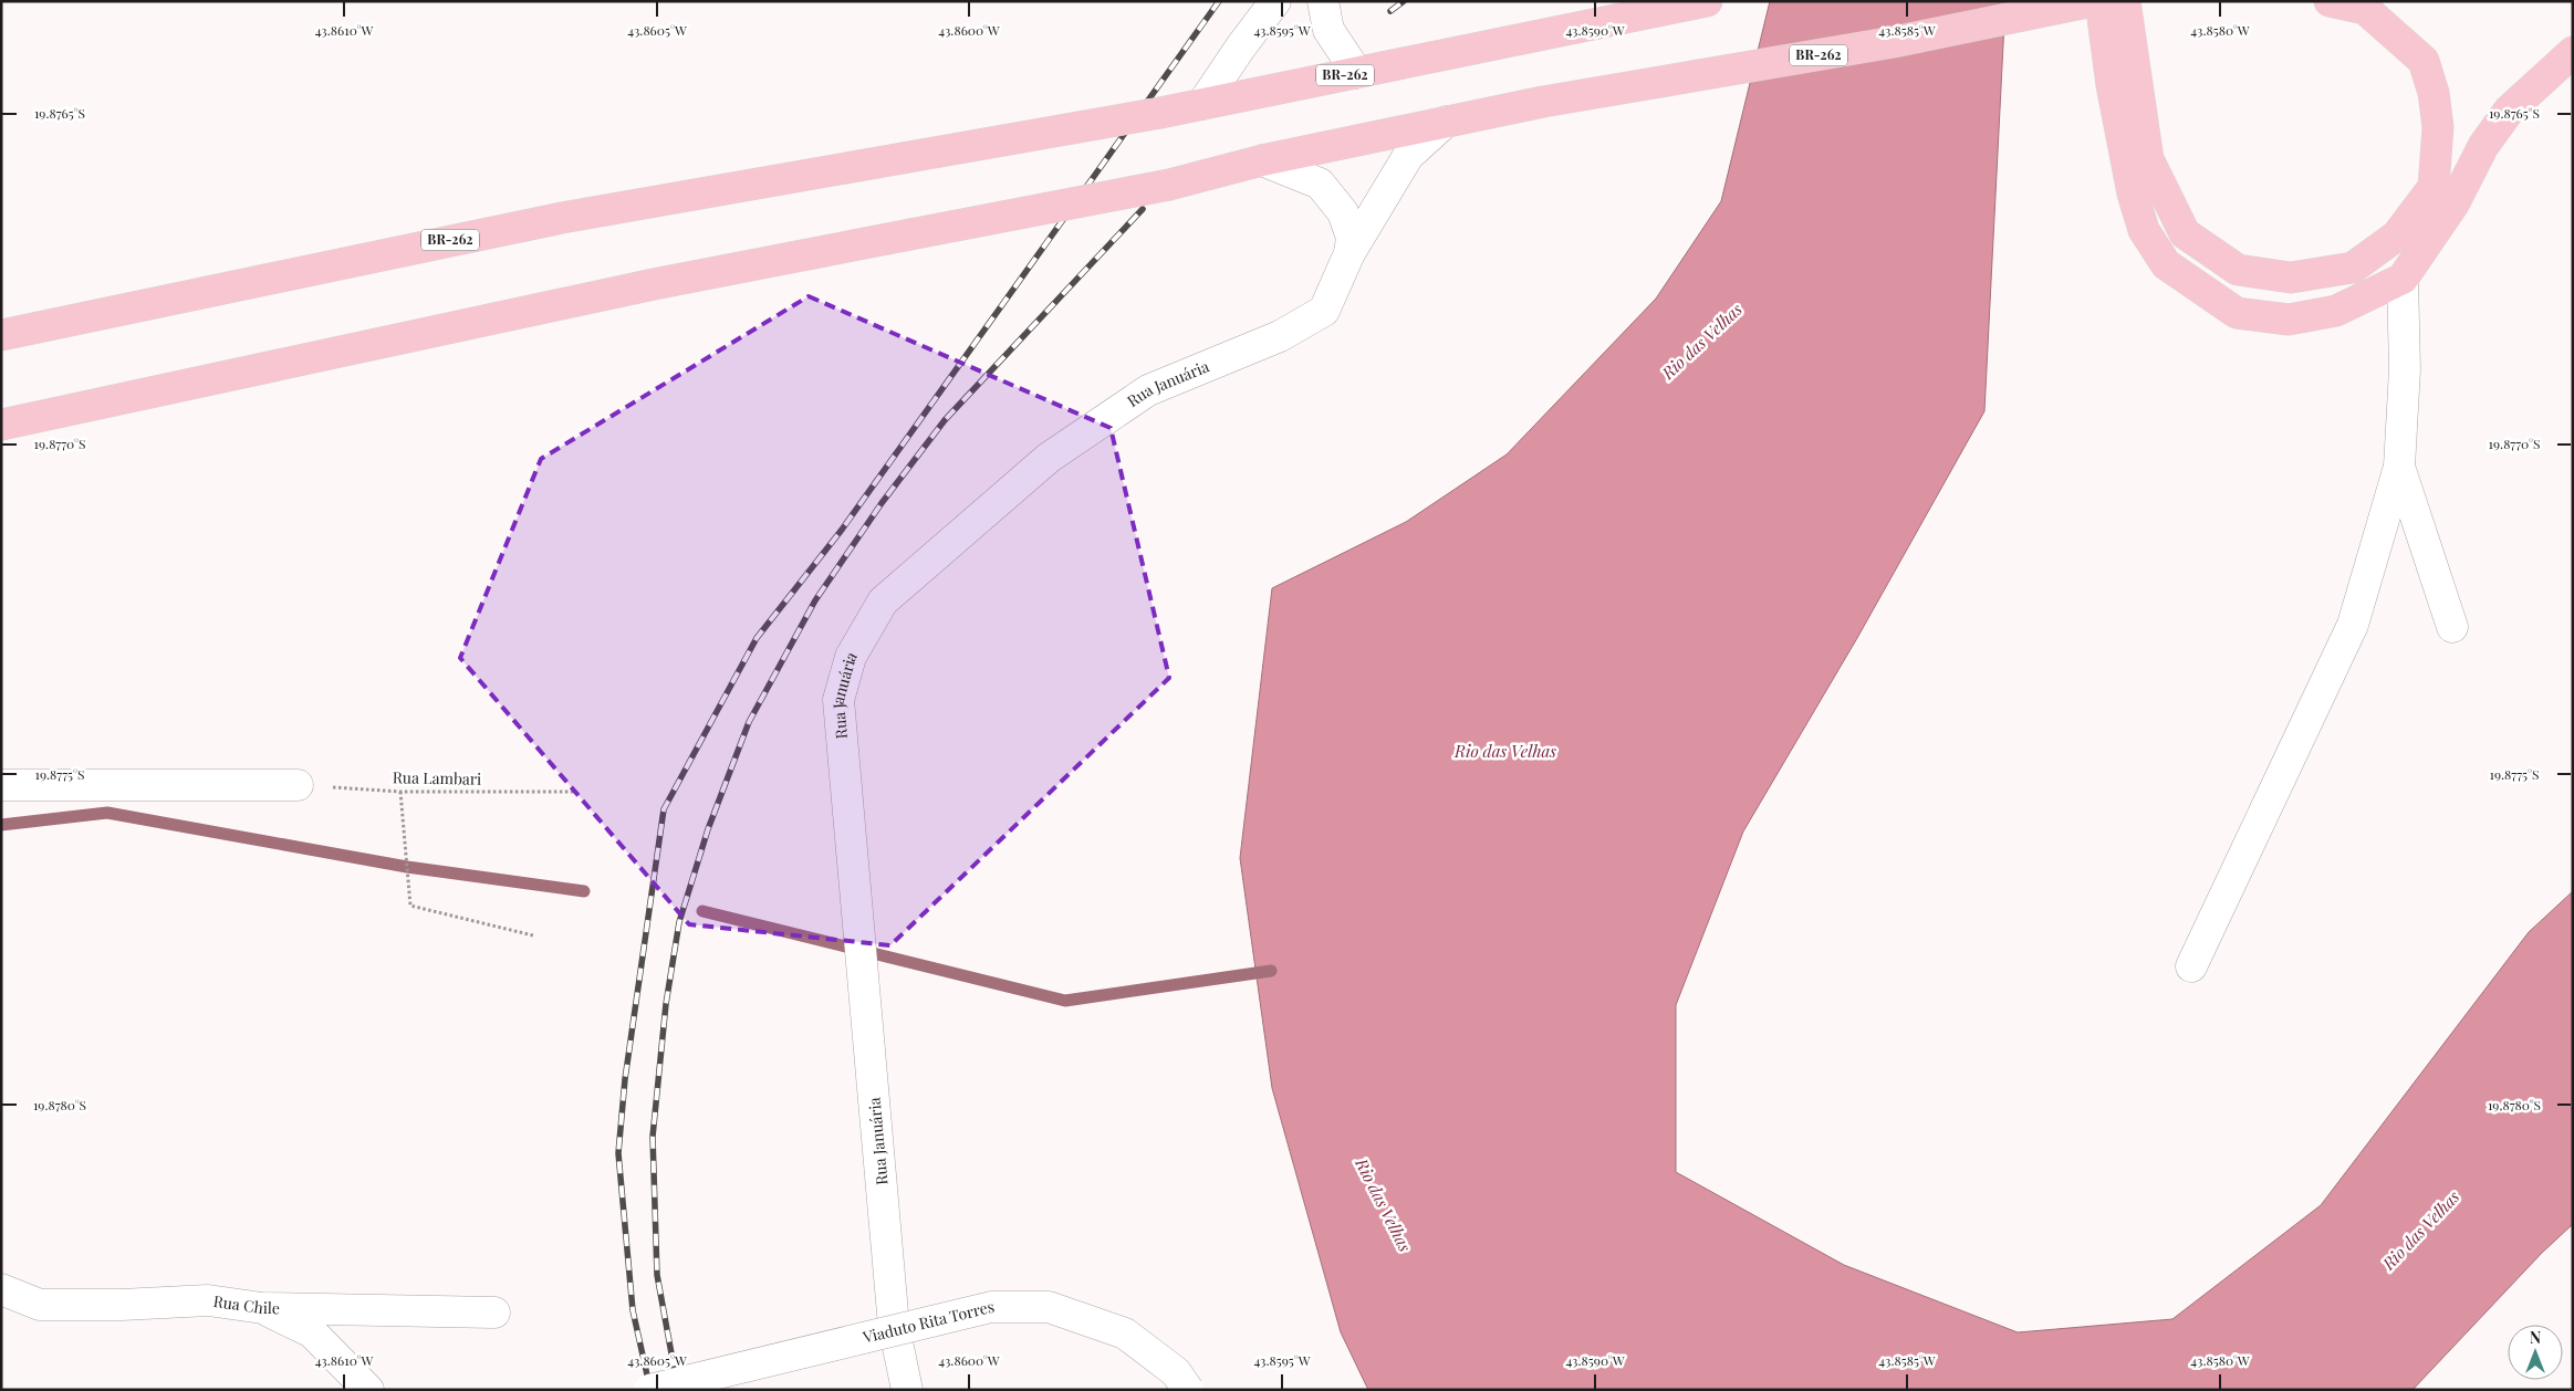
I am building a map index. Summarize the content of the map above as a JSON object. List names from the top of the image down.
{
  "streets": {
    "main road": ["BR-262"],
    "street": ["Rua Januária", "Rua Chile", "Viaduto Rita Torres"],
    "path": ["Rua Lambari"]
  },
  "crossings": [
    ["BR-262", "Rua Januária"]
  ],
  "water": ["Rio das Velhas"],
  "north": "top",
  "coordinates": [
    "43.8610°W",
    "43.8605°W",
    "43.8600°W",
    "43.8595°W",
    "43.8590°W",
    "43.8585°W",
    "43.8580°W",
    "19.8765°S",
    "19.8770°S",
    "19.8775°S",
    "19.8780°S"
  ]
}
